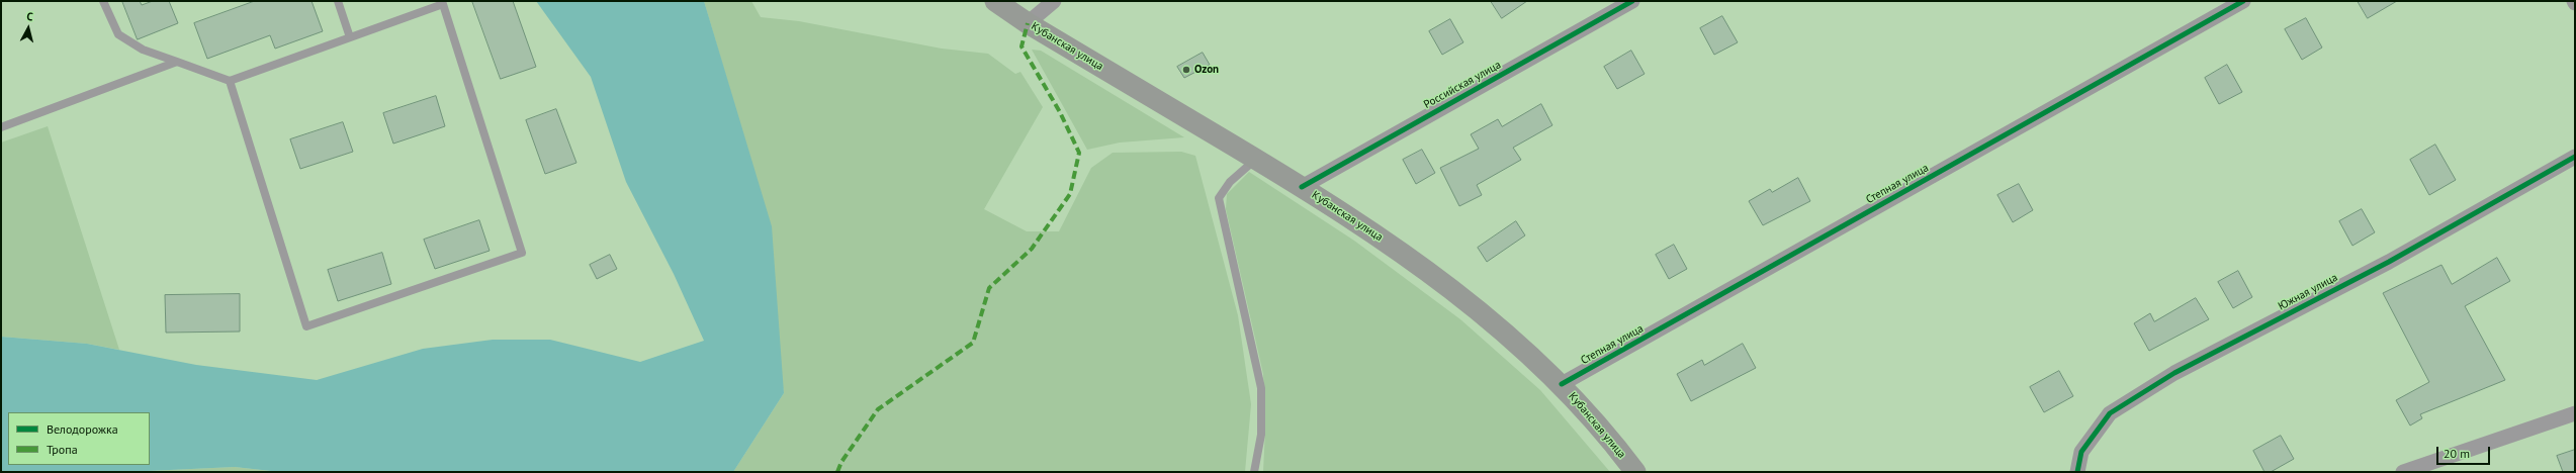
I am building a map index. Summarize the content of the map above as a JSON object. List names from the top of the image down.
{
  "streets": {
    "main road": ["Кубанская улица"],
    "street": ["Российская улица", "Степная улица", "Южная улица"]
  },
  "crossings": [
    ["Кубанская улица", "Российская улица"],
    ["Кубанская улица", "Степная улица"]
  ],
  "places": ["Ozon"],
  "legend": ["Велодорожка", "Тропа"],
  "scale_bar": "20 m",
  "north": "top"
}
